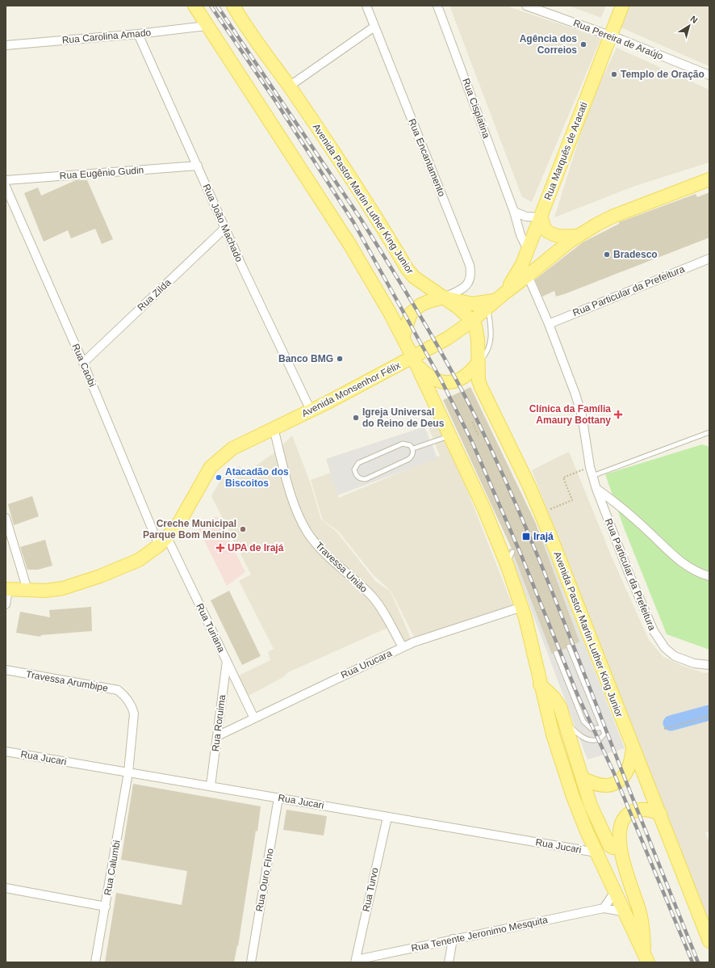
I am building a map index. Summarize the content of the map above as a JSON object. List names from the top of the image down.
{
  "streets": {
    "main road": ["Rua Marquês de Aracati", "Avenida Pastor Martin Luther King Junior", "Avenida Monsenhor Félix"],
    "street": [
      "Rua Carolina Amado",
      "Rua Pereira de Araújo",
      "Rua Cisplatina",
      "Rua Encantamento",
      "Rua Eugênio Gudin",
      "Rua João Machado",
      "Rua Particular da Prefeitura",
      "Rua Zilda",
      "Rua Caobi",
      "Travessa União",
      "Rua Turiana",
      "Rua Urucara",
      "Travessa Arumbipe",
      "Rua Roruima",
      "Rua Jucari",
      "Rua Calumbi",
      "Rua Ouro FIno",
      "Rua Turvo",
      "Rua Tenente Jeronimo Mesquita"
    ]
  },
  "crossings": [
    ["Rua Carolina Amado", "Rua João Machado"],
    ["Rua Pereira de Araújo", "Rua Marquês de Aracati"],
    ["Rua Cisplatina", "Rua Marquês de Aracati"],
    ["Rua Marquês de Aracati", "Avenida Monsenhor Félix"],
    ["Rua Encantamento", "Avenida Pastor Martin Luther King Junior"],
    ["Rua Eugênio Gudin", "Rua João Machado"],
    ["Avenida Pastor Martin Luther King Junior", "Avenida Monsenhor Félix"],
    ["Rua João Machado", "Rua Zilda"],
    ["Rua João Machado", "Avenida Monsenhor Félix"],
    ["Rua Particular da Prefeitura", "Avenida Monsenhor Félix"],
    ["Rua Zilda", "Rua Caobi"],
    ["Rua Caobi", "Avenida Monsenhor Félix"],
    ["Rua Caobi", "Rua Turiana"],
    ["Avenida Monsenhor Félix", "Travessa União"],
    ["Avenida Monsenhor Félix", "Rua Turiana"],
    ["Travessa União", "Rua Urucara"],
    ["Rua Turiana", "Rua Urucara"],
    ["Rua Turiana", "Rua Roruima"],
    ["Rua Urucara", "Rua Roruima"],
    ["Travessa Arumbipe", "Rua Jucari"],
    ["Travessa Arumbipe", "Rua Calumbi"],
    ["Rua Roruima", "Rua Jucari"],
    ["Rua Jucari", "Rua Calumbi"],
    ["Rua Jucari", "Rua Ouro FIno"],
    ["Rua Jucari", "Rua Turvo"],
    ["Rua Turvo", "Rua Tenente Jeronimo Mesquita"]
  ],
  "places": {
    "other": [
      "Agência dos Correios",
      "Templo de Oração",
      "Bradesco",
      "Banco BMG",
      "Igreja Universal do Reino de Deus",
      "Atacadão dos Biscoitos",
      "Creche Municipal Parque Bom Menino"
    ],
    "health": ["Clínica da Família Amaury Bottany", "UPA de Irajá"],
    "transit": ["Irajá"]
  },
  "north": "top right"
}
